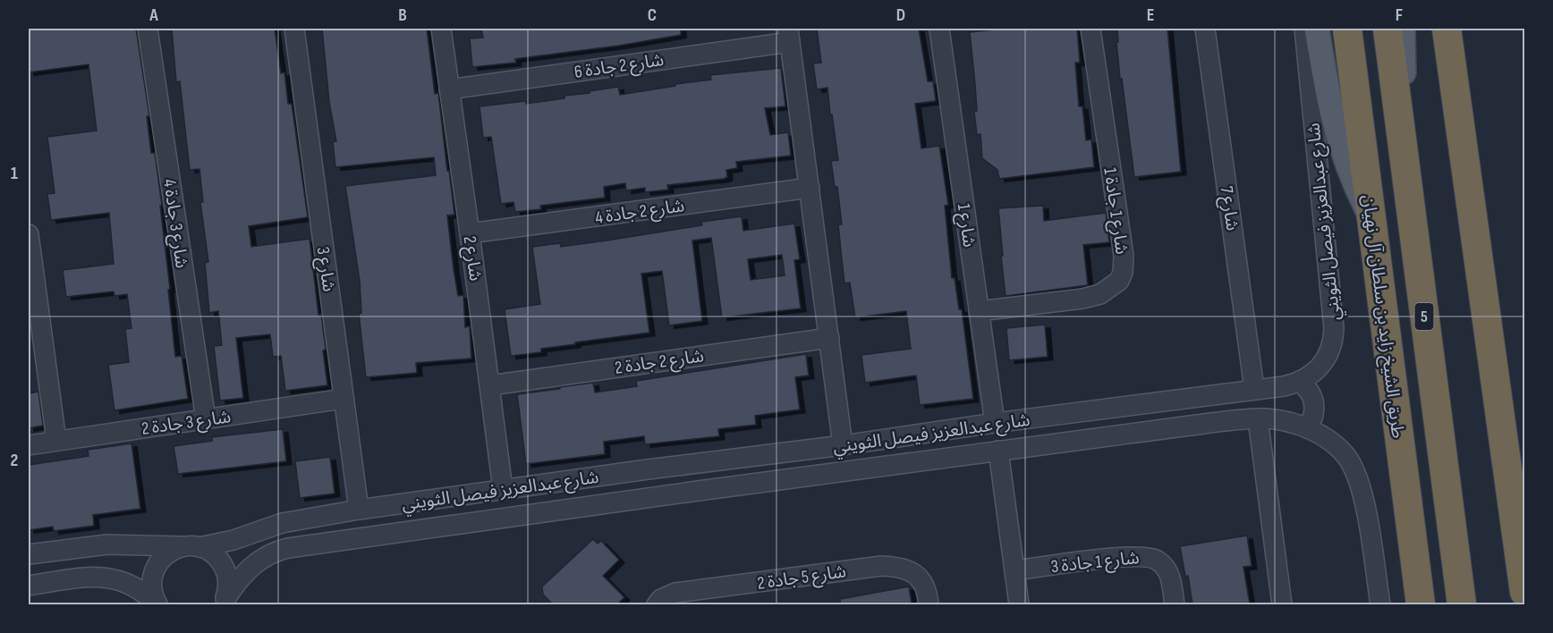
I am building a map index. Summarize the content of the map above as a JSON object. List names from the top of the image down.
{
  "streets": {
    "highway": ["طريق الشيخ زايد بن سلطان آل نهيان", "5"],
    "street": [
      "شارع 2 جادة 6",
      "شارع 7",
      "شارع 2 جادة 4",
      "شارع 1 جادة 1",
      "شارع عبدالعزيز فيصل الثويني",
      "شارع 3 جادة 4",
      "شارع 1",
      "شارع 2",
      "شارع 3",
      "شارع 2 جادة 2",
      "شارع 3 جادة 2",
      "شارع 1 جادة 3",
      "شارع 5 جادة 2"
    ]
  },
  "crossings": [
    ["شارع 2 جادة 6", "شارع 2"],
    ["شارع 7", "شارع عبدالعزيز فيصل الثويني"],
    ["شارع 2 جادة 4", "شارع 2"],
    ["شارع 1 جادة 1", "شارع 1"],
    ["شارع عبدالعزيز فيصل الثويني", "شارع 1"],
    ["شارع عبدالعزيز فيصل الثويني", "شارع 2"],
    ["شارع عبدالعزيز فيصل الثويني", "شارع 3"],
    ["شارع 3 جادة 4", "شارع 3 جادة 2"],
    ["شارع 2", "شارع 2 جادة 2"],
    ["شارع 3", "شارع 3 جادة 2"]
  ],
  "grid": {
    "columns": [
      "A",
      "B",
      "C",
      "D",
      "E",
      "F"
    ],
    "rows": ["1", "2"]
  }
}
